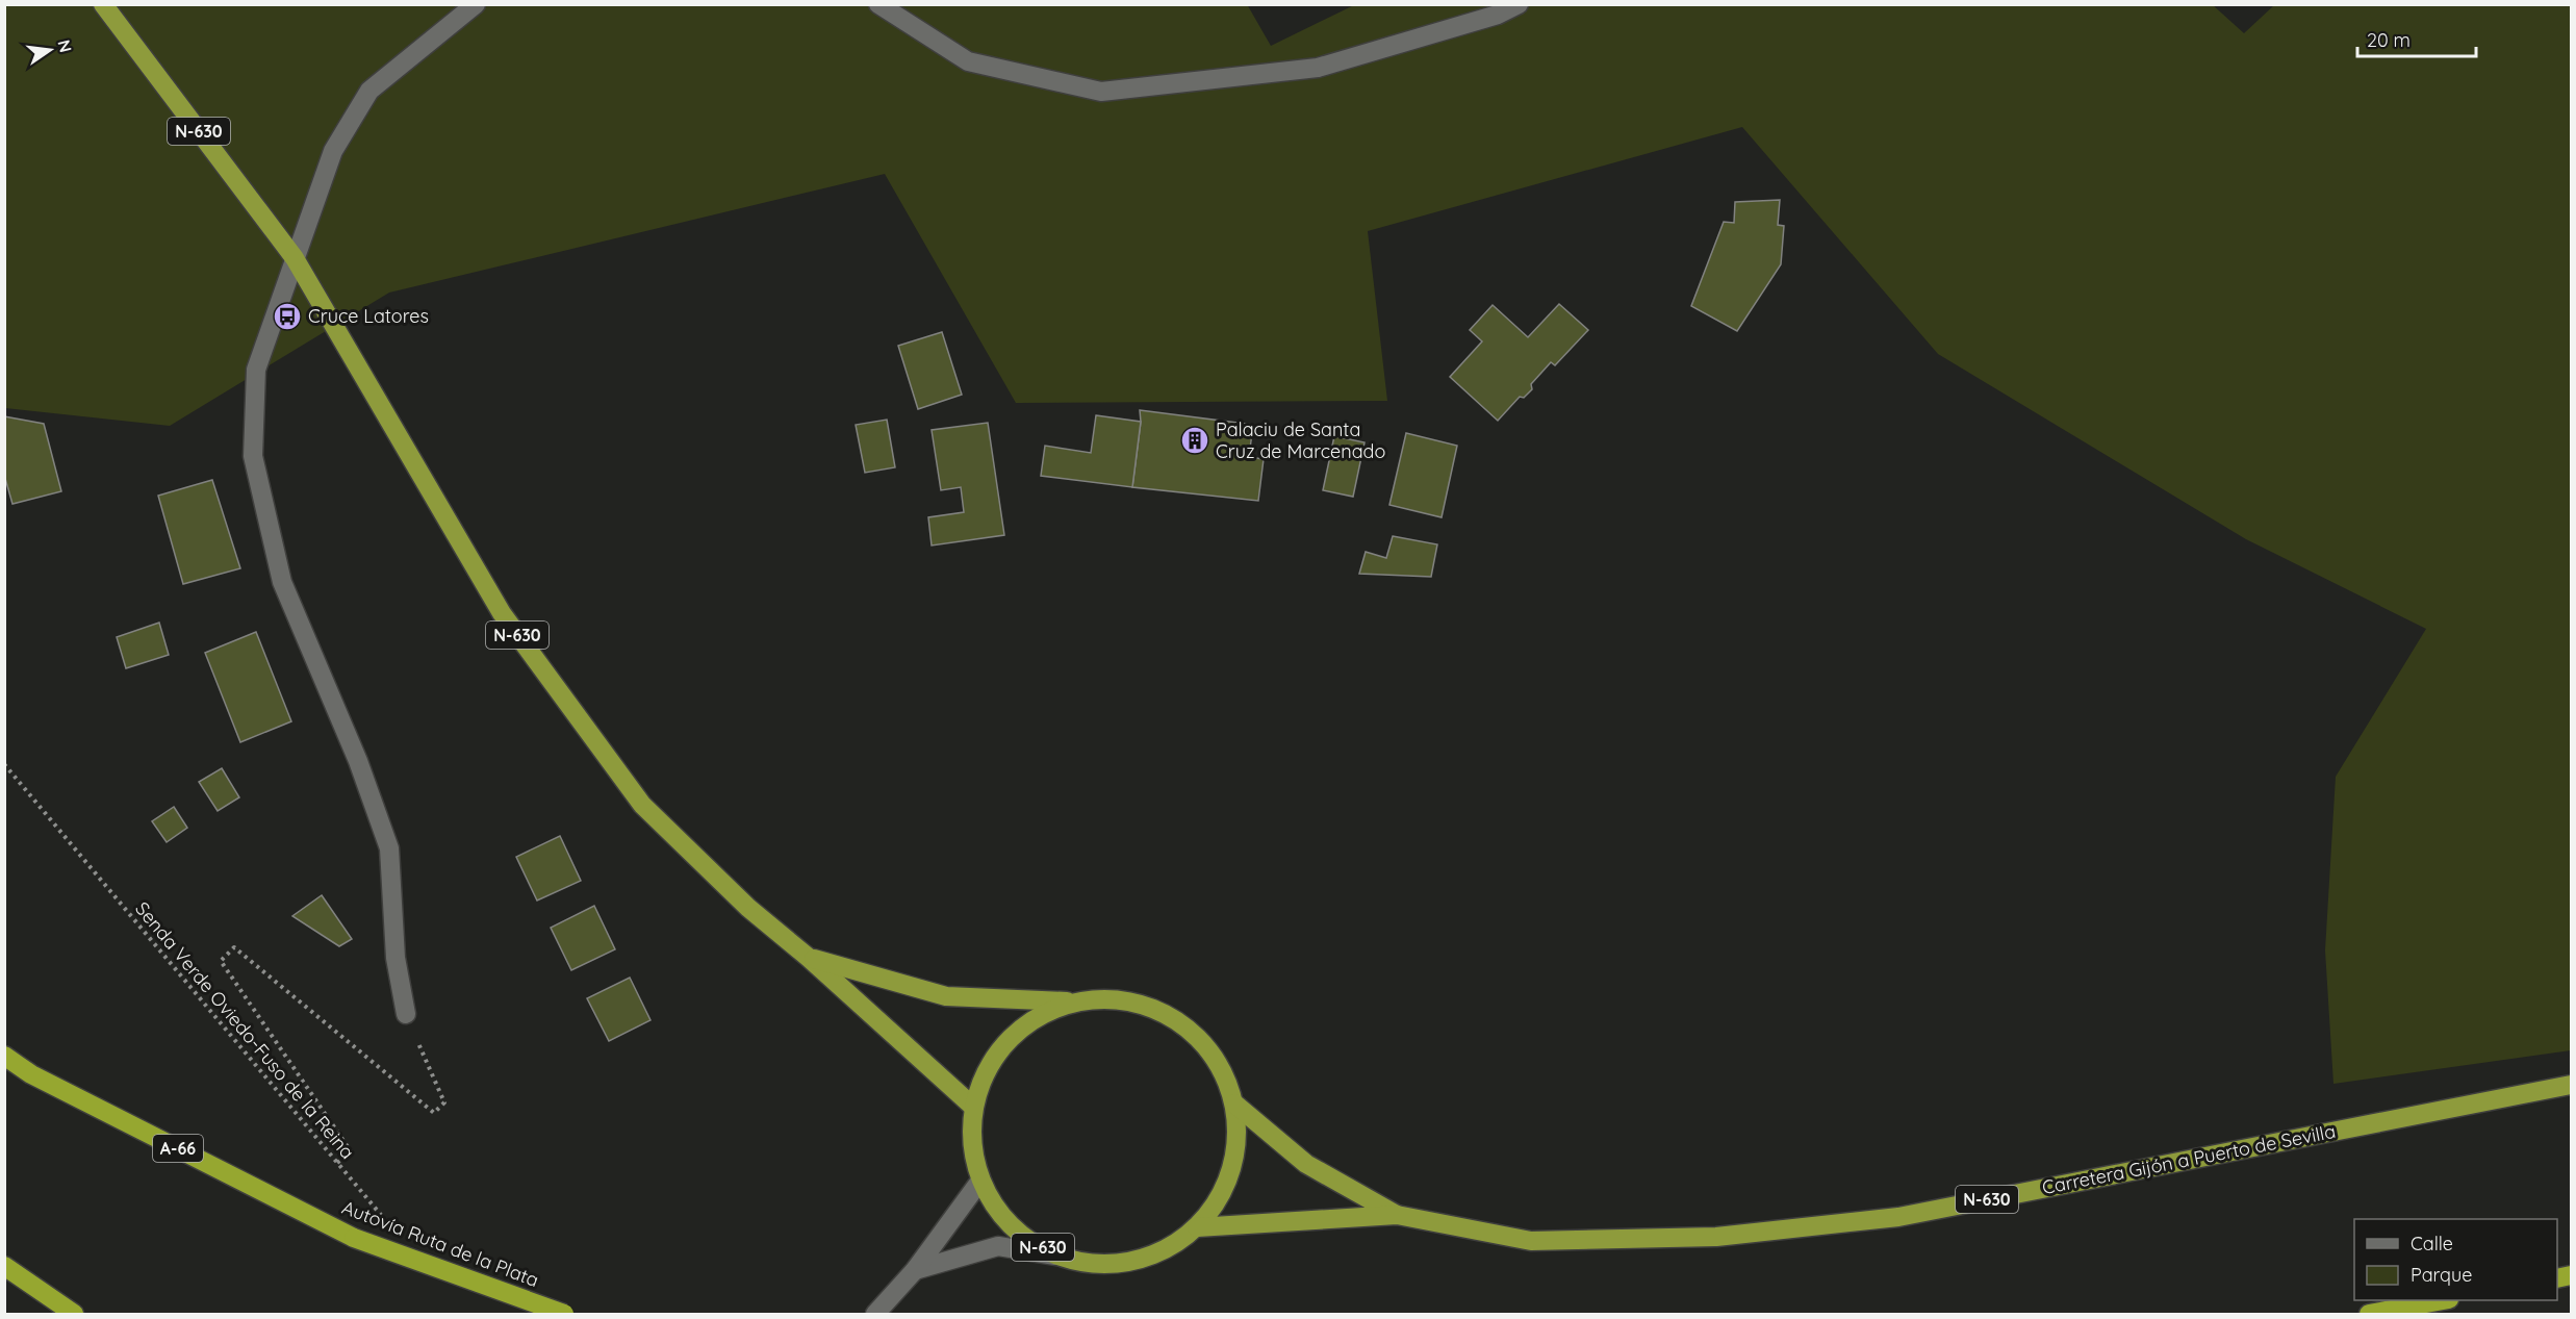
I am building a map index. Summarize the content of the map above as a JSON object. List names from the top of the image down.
{
  "streets": {
    "highway": [
      "N-630",
      "A-66",
      "Carretera Gijón a Puerto de Sevilla",
      "Autovía Ruta de la Plata"
    ],
    "path": ["Senda Verde Oviedo-Fuso de la Reina"]
  },
  "crossings": [
    ["N-630", "Carretera Gijón a Puerto de Sevilla"]
  ],
  "places": {
    "bus stop": ["Cruce Latores"],
    "building": ["Palaciu de Santa Cruz de Marcenado"]
  },
  "legend": ["Calle", "Parque"],
  "scale_bar": "20 m",
  "north": "right"
}
